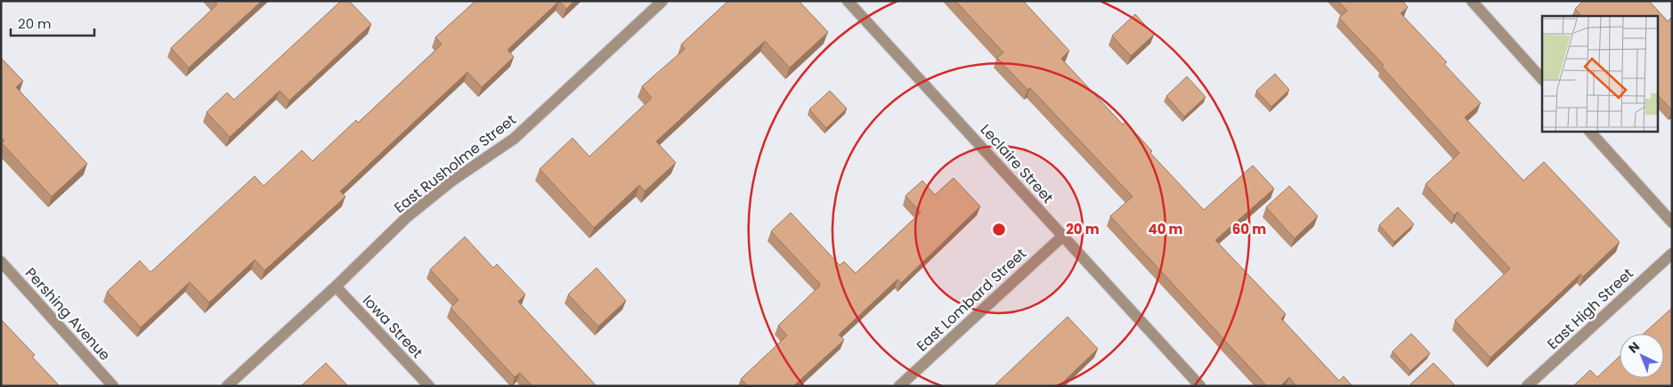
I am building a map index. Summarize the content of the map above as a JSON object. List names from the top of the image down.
{
  "streets": {
    "street": [
      "East Rusholme Street",
      "Leclaire Street",
      "East Lombard Street",
      "East High Street",
      "Pershing Avenue",
      "Iowa Street"
    ]
  },
  "crossings": [
    ["East Rusholme Street", "Iowa Street"],
    ["Leclaire Street", "East Lombard Street"]
  ],
  "scale_bar": "20 m",
  "north": "top left",
  "rings": ["20 m", "40 m", "60 m"]
}
